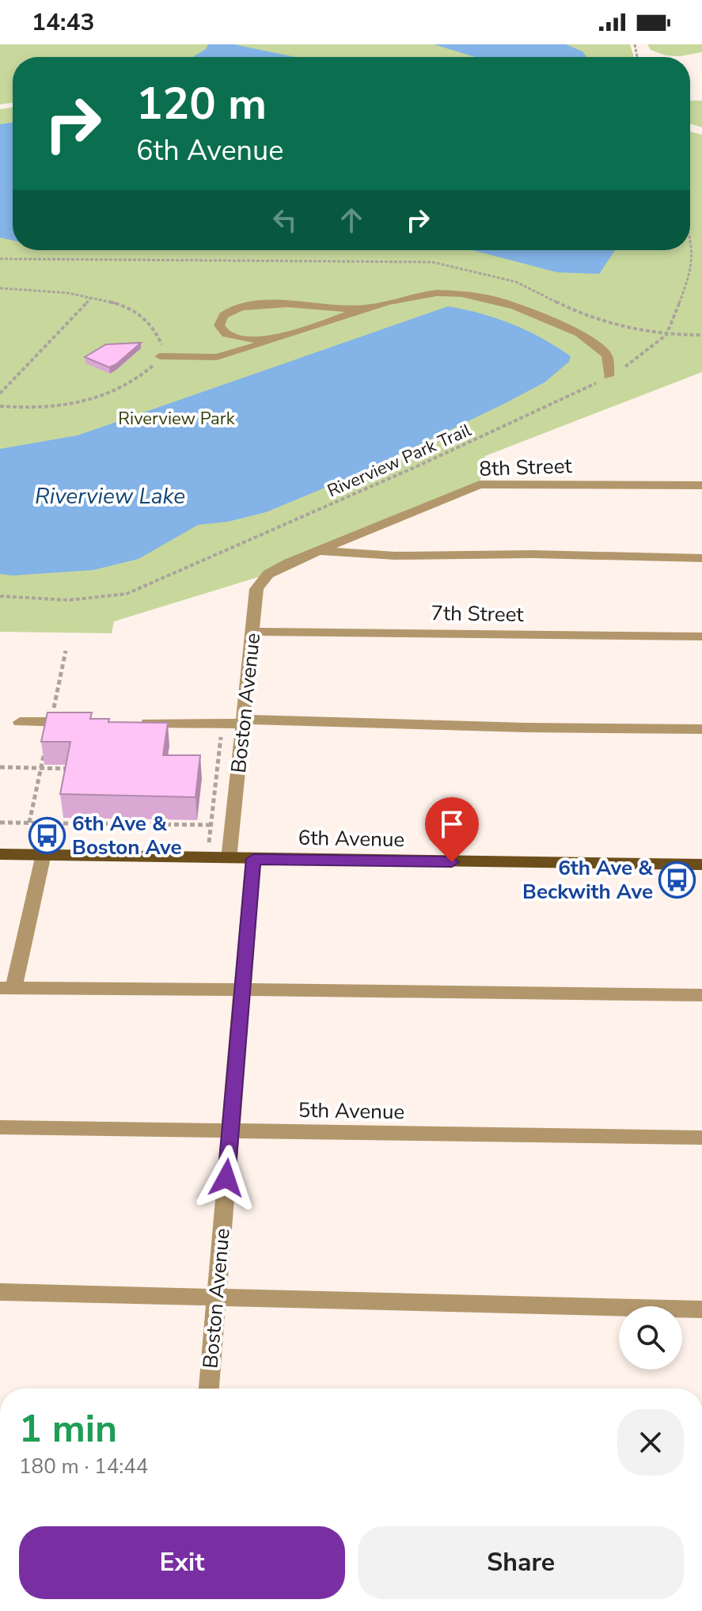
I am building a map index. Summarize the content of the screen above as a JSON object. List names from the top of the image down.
{
  "streets": {
    "main road": ["6th Avenue"],
    "street": [
      "8th Street",
      "7th Street",
      "Boston Avenue",
      "5th Avenue"
    ],
    "path": ["Riverview Park Trail"]
  },
  "crossings": [
    ["8th Street", "Boston Avenue"],
    ["7th Street", "Boston Avenue"],
    ["Boston Avenue", "6th Avenue"],
    ["Boston Avenue", "5th Avenue"]
  ],
  "water": ["Riverview Lake"],
  "parks": ["Riverview Park"],
  "places": {
    "bus stop": ["6th Ave & Boston Ave", "6th Ave & Beckwith Ave"]
  },
  "page": {
    "status": "14:43",
    "turn": ["120 m", "6th Avenue"],
    "heading": ["1 min", "180 m · 14:44"],
    "buttons": ["Exit", "Share"]
  }
}
